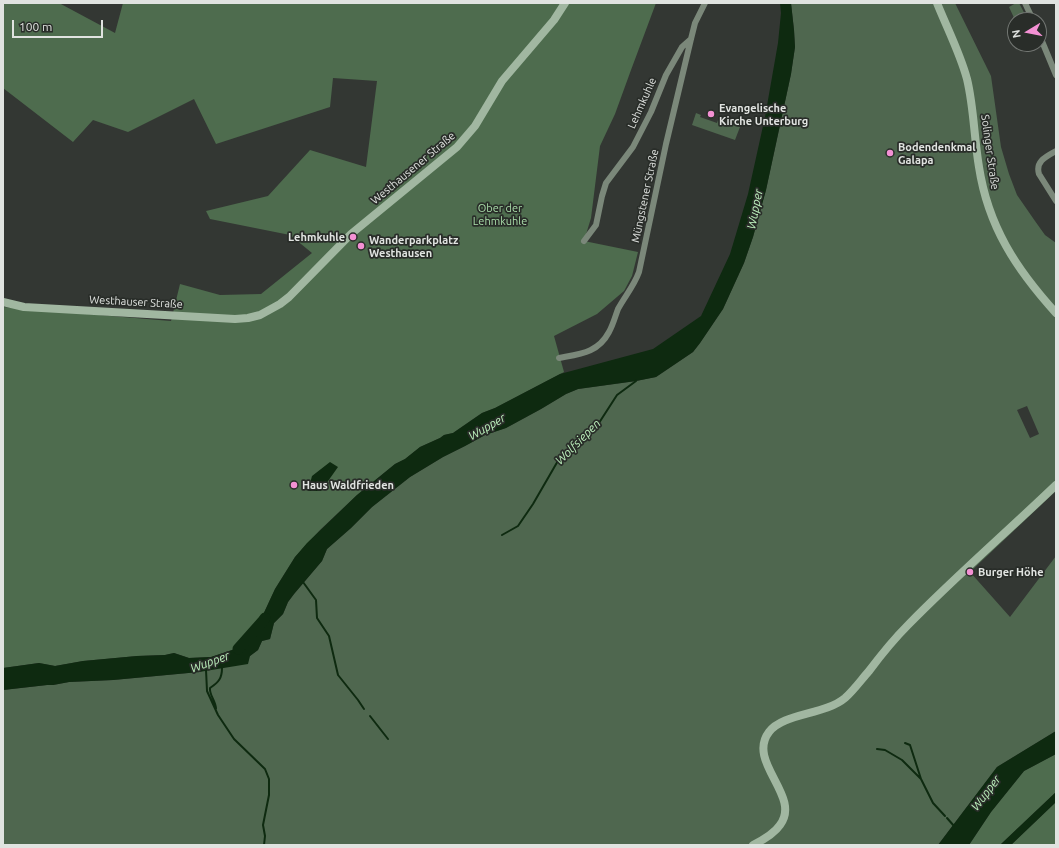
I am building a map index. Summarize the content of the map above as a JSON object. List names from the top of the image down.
{
  "streets": {
    "main road": ["Solinger Straße", "Westhausener Straße", "Westhauser Straße"],
    "street": ["Lehmkuhle", "Müngstener Straße"]
  },
  "crossings": [
    ["Lehmkuhle", "Müngstener Straße"],
    ["Westhausener Straße", "Westhauser Straße"]
  ],
  "water": ["Wupper", "Wolfsiepen"],
  "parks": ["Ober der Lehmkuhle"],
  "places": [
    "Evangelische Kirche Unterburg",
    "Bodendenkmal Galapa",
    "Lehmkuhle",
    "Wanderparkplatz Westhausen",
    "Haus Waldfrieden",
    "Burger Höhe"
  ],
  "scale_bar": "100 m",
  "north": "left"
}
